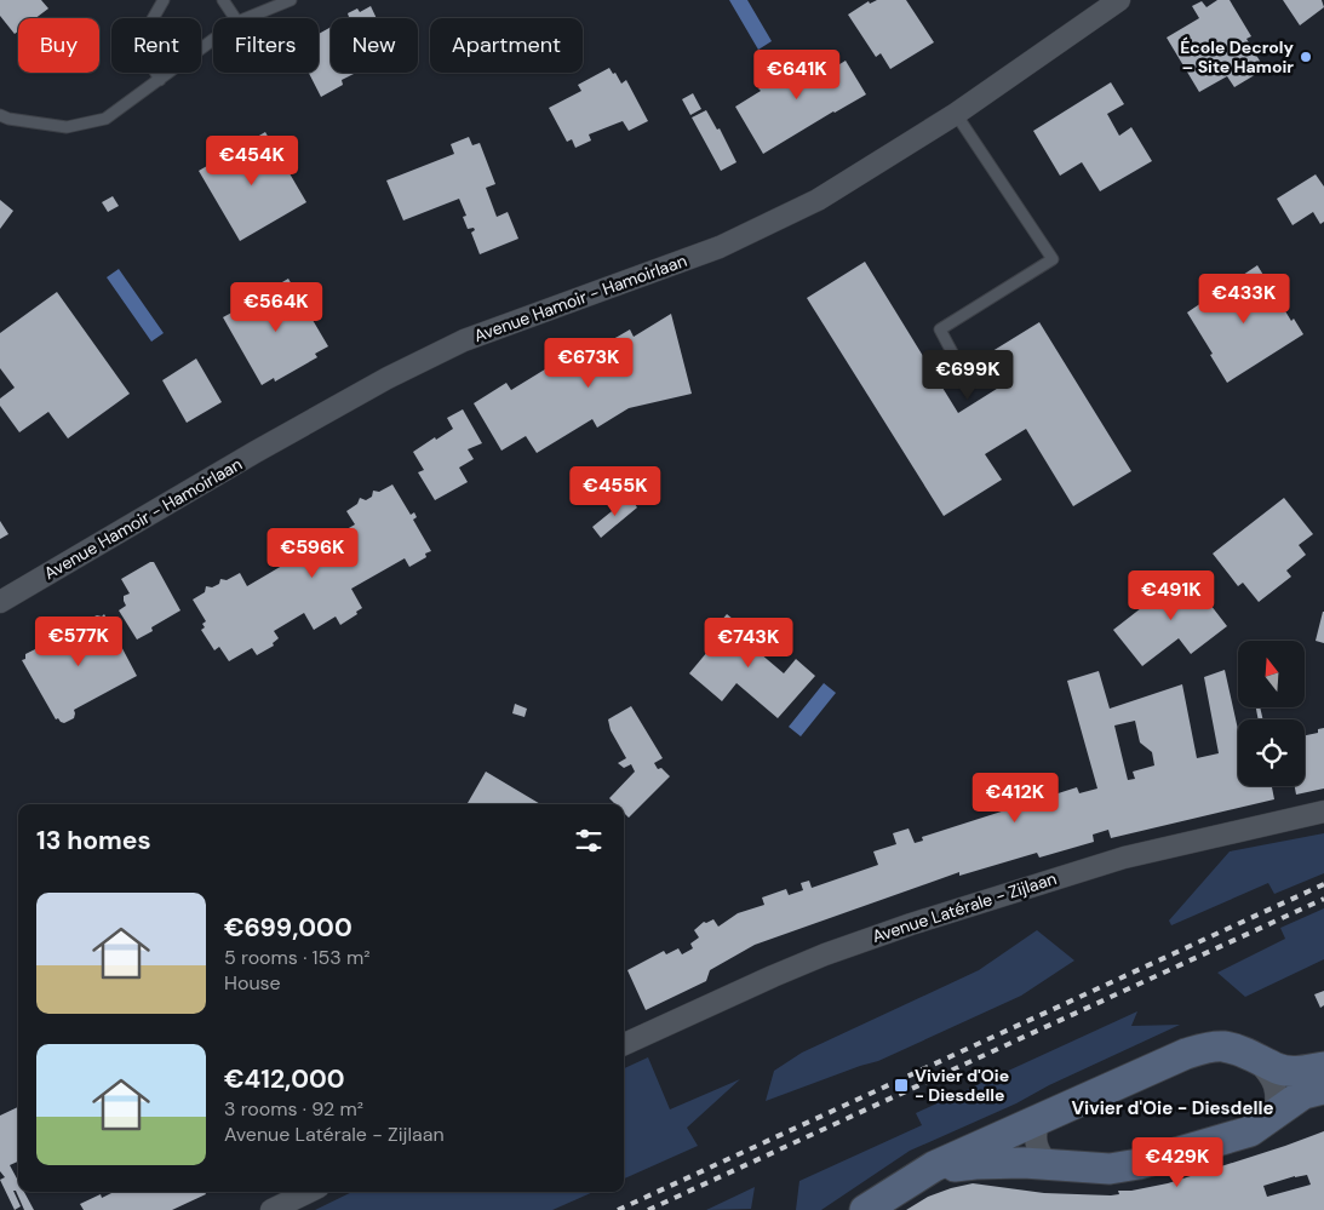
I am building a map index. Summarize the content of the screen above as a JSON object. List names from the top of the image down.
{
  "streets": {
    "street": ["Avenue Hamoir - Hamoirlaan", "Avenue Latérale - Zijlaan"]
  },
  "districts": ["Vivier d'Oie - Diesdelle"],
  "places": {
    "other": ["École Decroly – Site Hamoir"],
    "transit": ["Vivier d'Oie - Diesdelle"]
  },
  "north": "top",
  "page": {
    "chip": [
      "Buy",
      "Rent",
      "Filters",
      "New",
      "Apartment"
    ],
    "price": [
      "€641K",
      "€454K",
      "€433K",
      "€564K",
      "€673K",
      "€699K",
      "€455K",
      "€596K",
      "€491K",
      "€577K",
      "€743K",
      "€412K",
      "€429K"
    ],
    "heading": "13 homes",
    "list": [
      {
        "name": "€699,000",
        "note": "5 rooms · 153 m² · House"
      },
      {
        "name": "€412,000",
        "note": "3 rooms · 92 m² · Avenue Latérale - Zijlaan"
      }
    ]
  }
}
